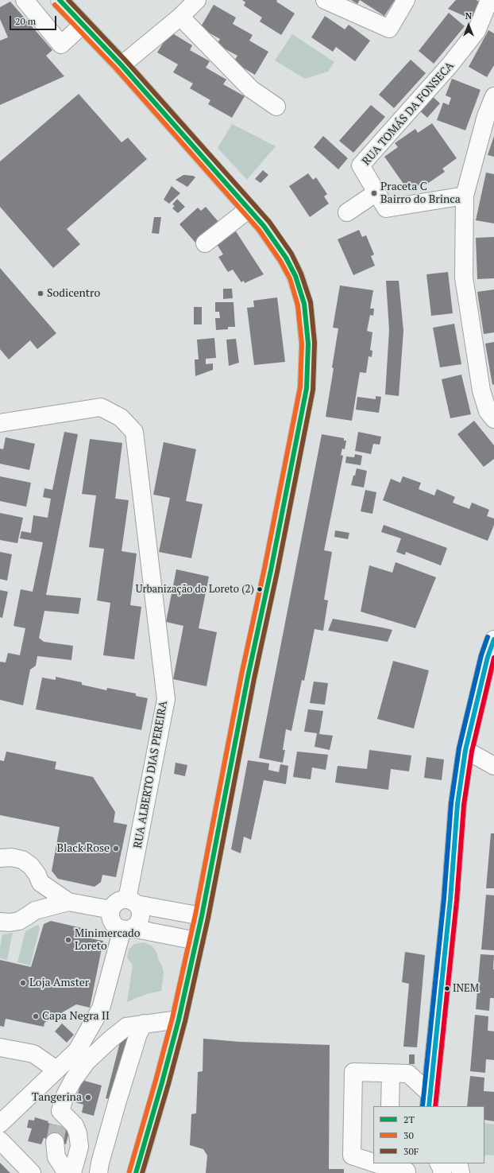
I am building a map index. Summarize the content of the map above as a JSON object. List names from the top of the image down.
{
  "streets": {
    "street": ["RUA TOMÁS DA FONSECA", "RUA ALBERTO DIAS PEREIRA"]
  },
  "places": [
    "Praceta C Bairro do Brinca",
    "Sodicentro",
    "Urbanização do Loreto (2)",
    "Black Rose",
    "Minimercado Loreto",
    "Loja Amster",
    "INEM",
    "Capa Negra II",
    "Tangerina"
  ],
  "lines": ["transit line 2T", "transit line 30F", "transit line 30"],
  "legend": ["2T", "30", "30F"],
  "scale_bar": "20 m",
  "north": "top"
}
